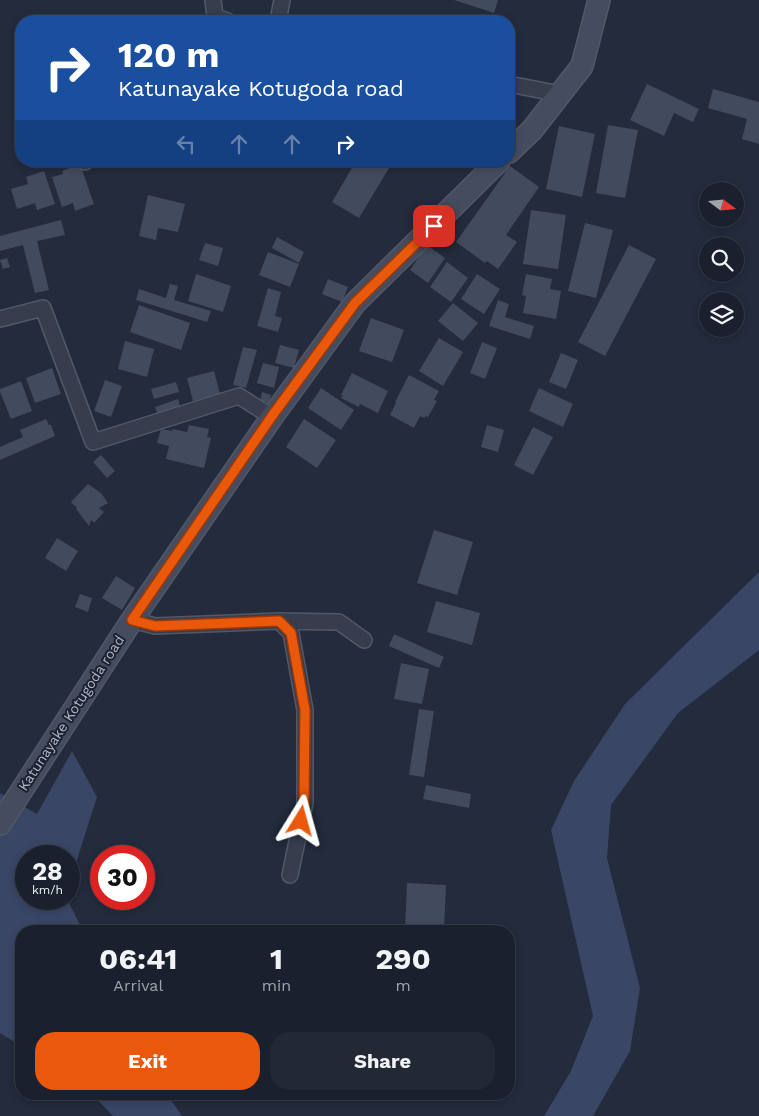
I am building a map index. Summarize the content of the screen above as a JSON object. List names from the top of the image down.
{
  "streets": {
    "main road": ["Katunayake Kotugoda road"]
  },
  "north": "right",
  "page": {
    "turn": ["120 m", "Katunayake Kotugoda road"],
    "speed": "28 km/h",
    "limit": "30",
    "eta": [
      "06:41",
      "Arrival",
      "1",
      "min",
      "290",
      "m"
    ],
    "buttons": ["Exit", "Share"]
  }
}
